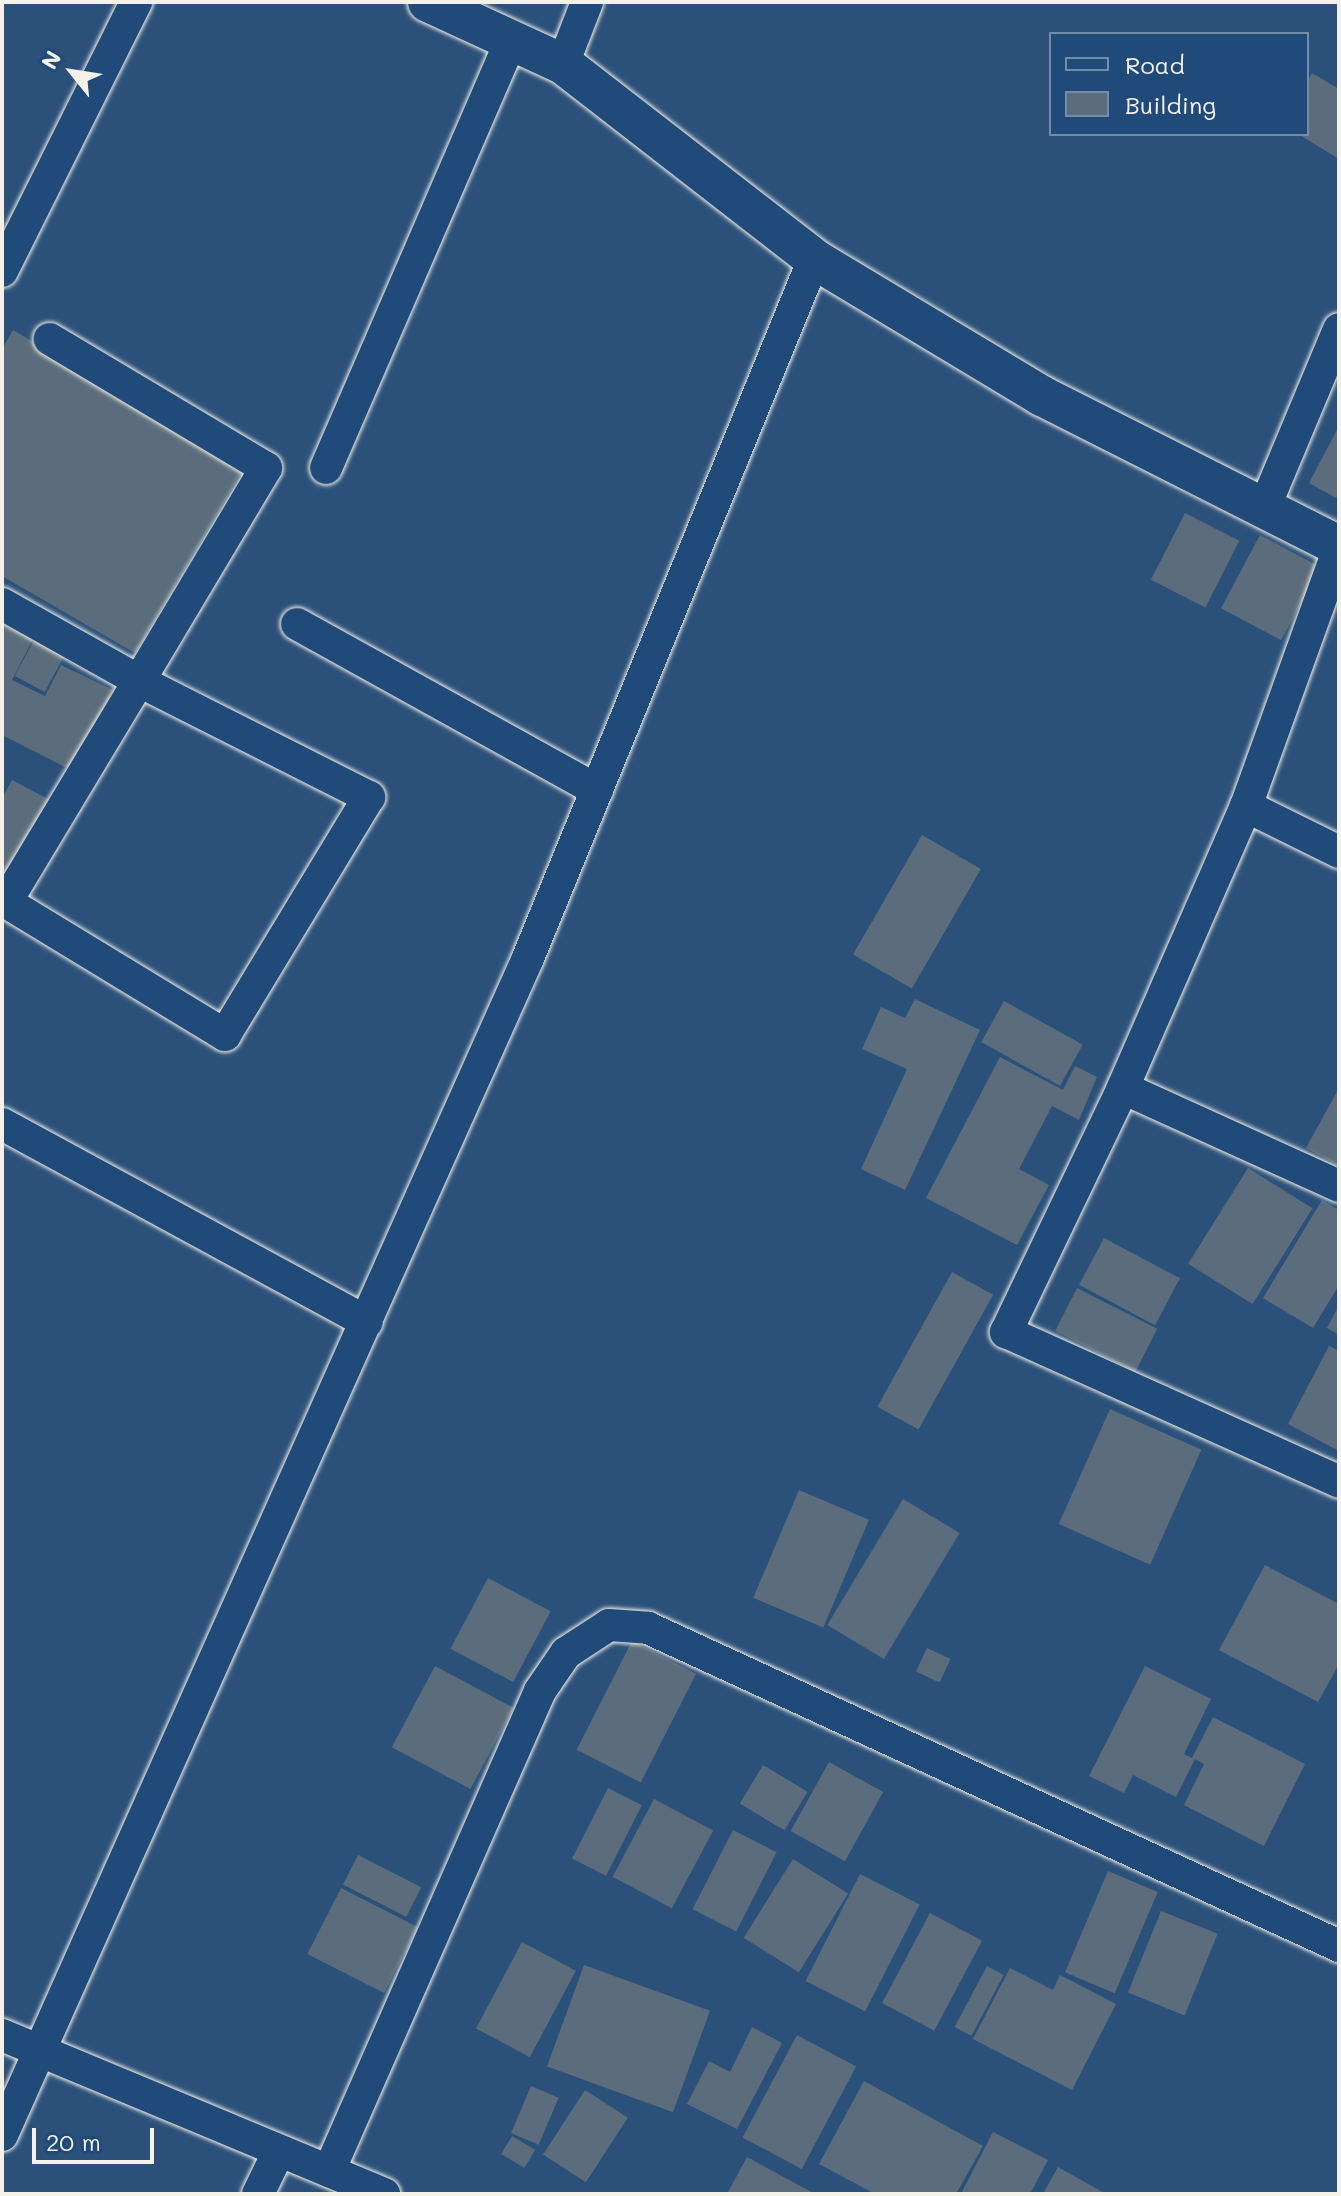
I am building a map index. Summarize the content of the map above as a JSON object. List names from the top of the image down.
{
  "legend": ["Road", "Building"],
  "scale_bar": "20 m",
  "north": "top left"
}
